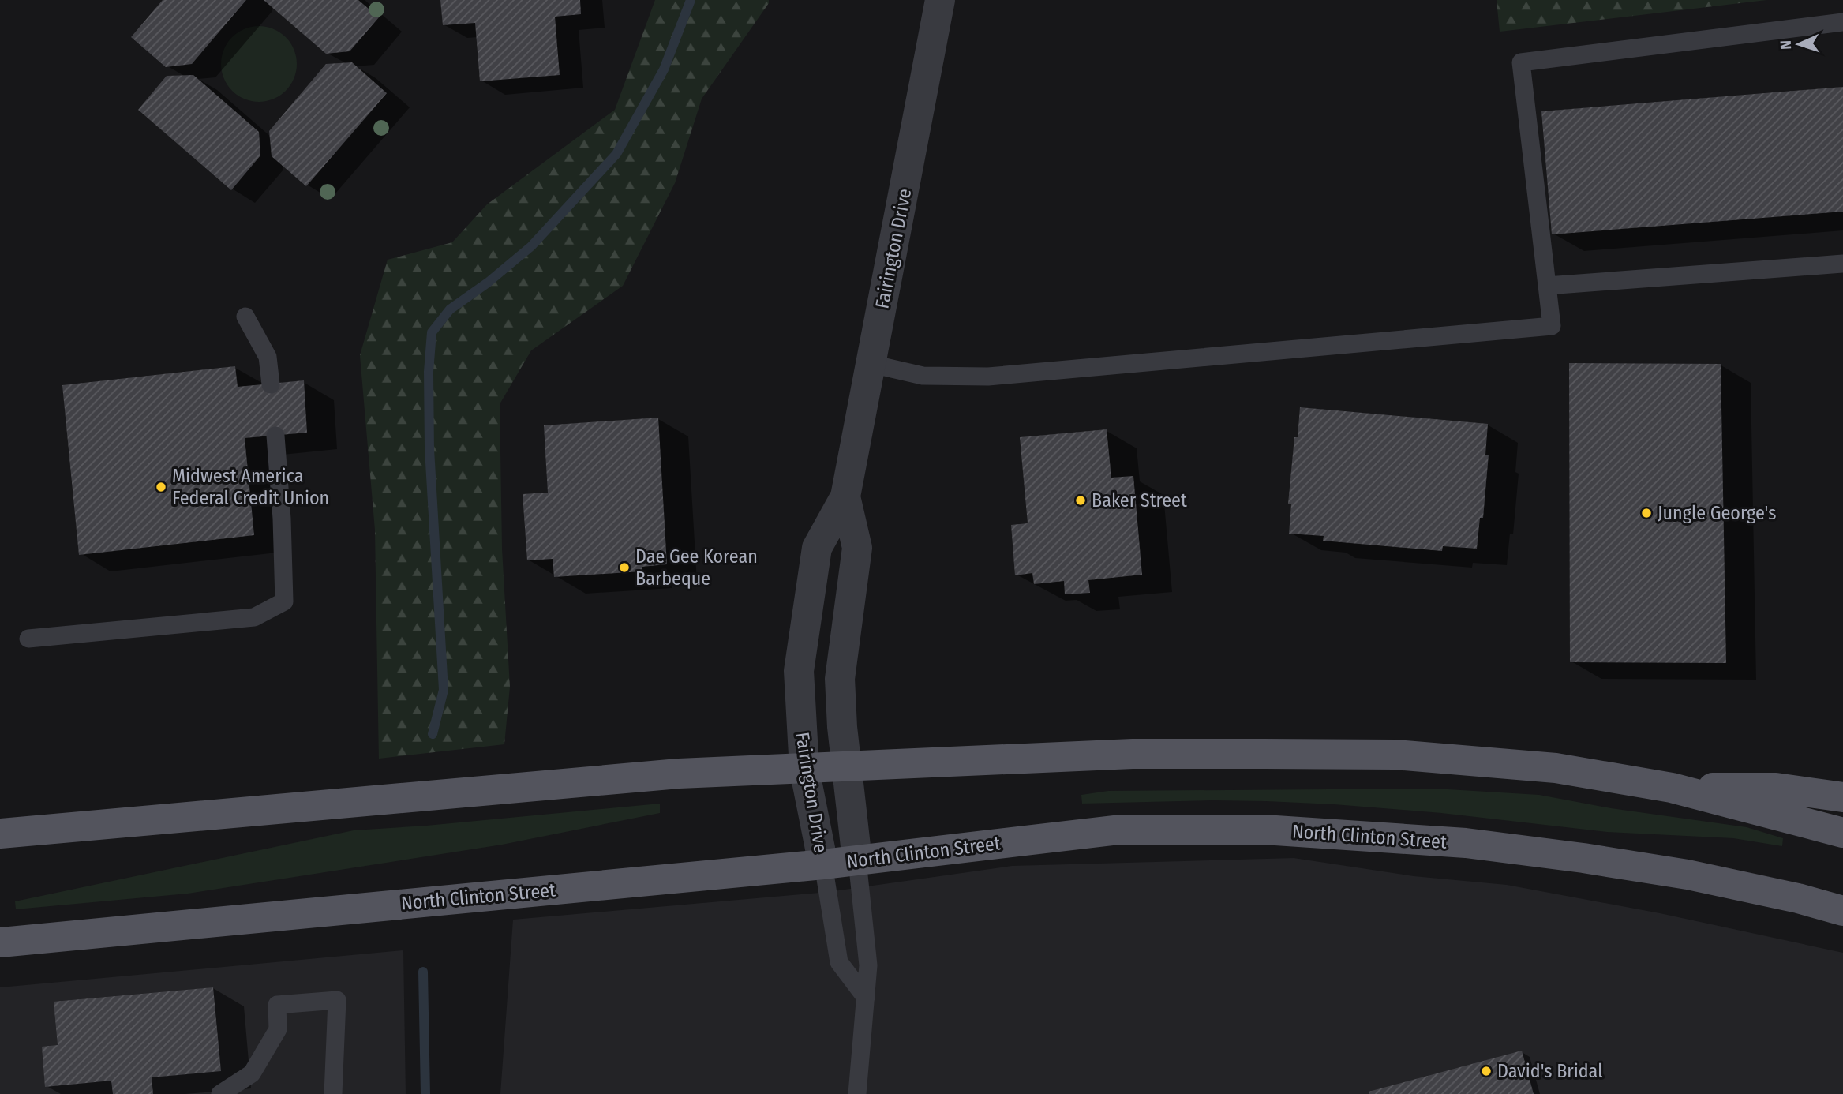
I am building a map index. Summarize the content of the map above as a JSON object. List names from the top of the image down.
{
  "streets": {
    "main road": ["North Clinton Street"],
    "street": ["Fairington Drive"]
  },
  "crossings": [
    ["Fairington Drive", "North Clinton Street"]
  ],
  "places": [
    "Midwest America Federal Credit Union",
    "Baker Street",
    "Jungle George's",
    "Dae Gee Korean Barbeque",
    "David's Bridal"
  ],
  "north": "left"
}
